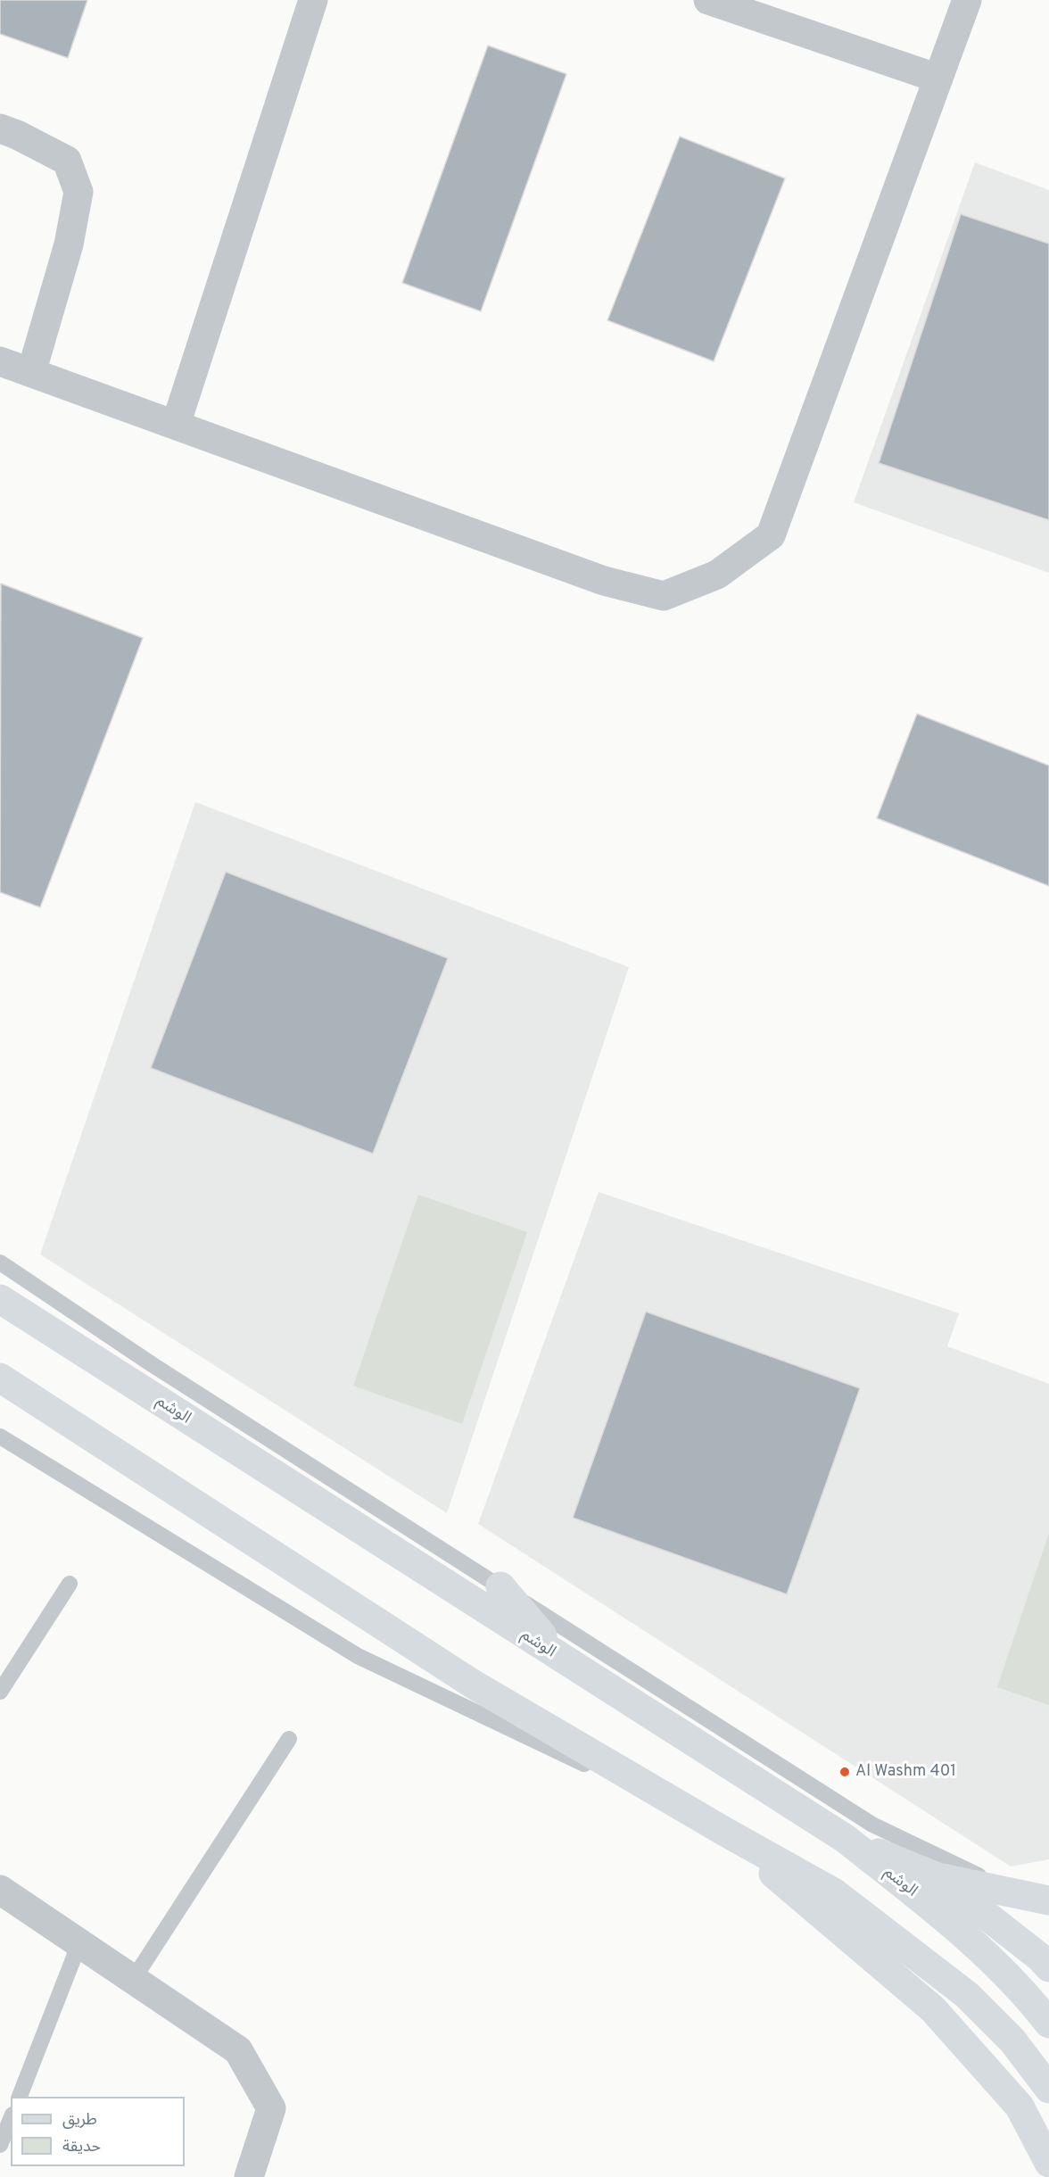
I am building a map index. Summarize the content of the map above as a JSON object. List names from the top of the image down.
{
  "streets": {
    "main road": ["الوشم"]
  },
  "places": ["Al Washm 401"],
  "legend": ["طريق", "حديقة"]
}
